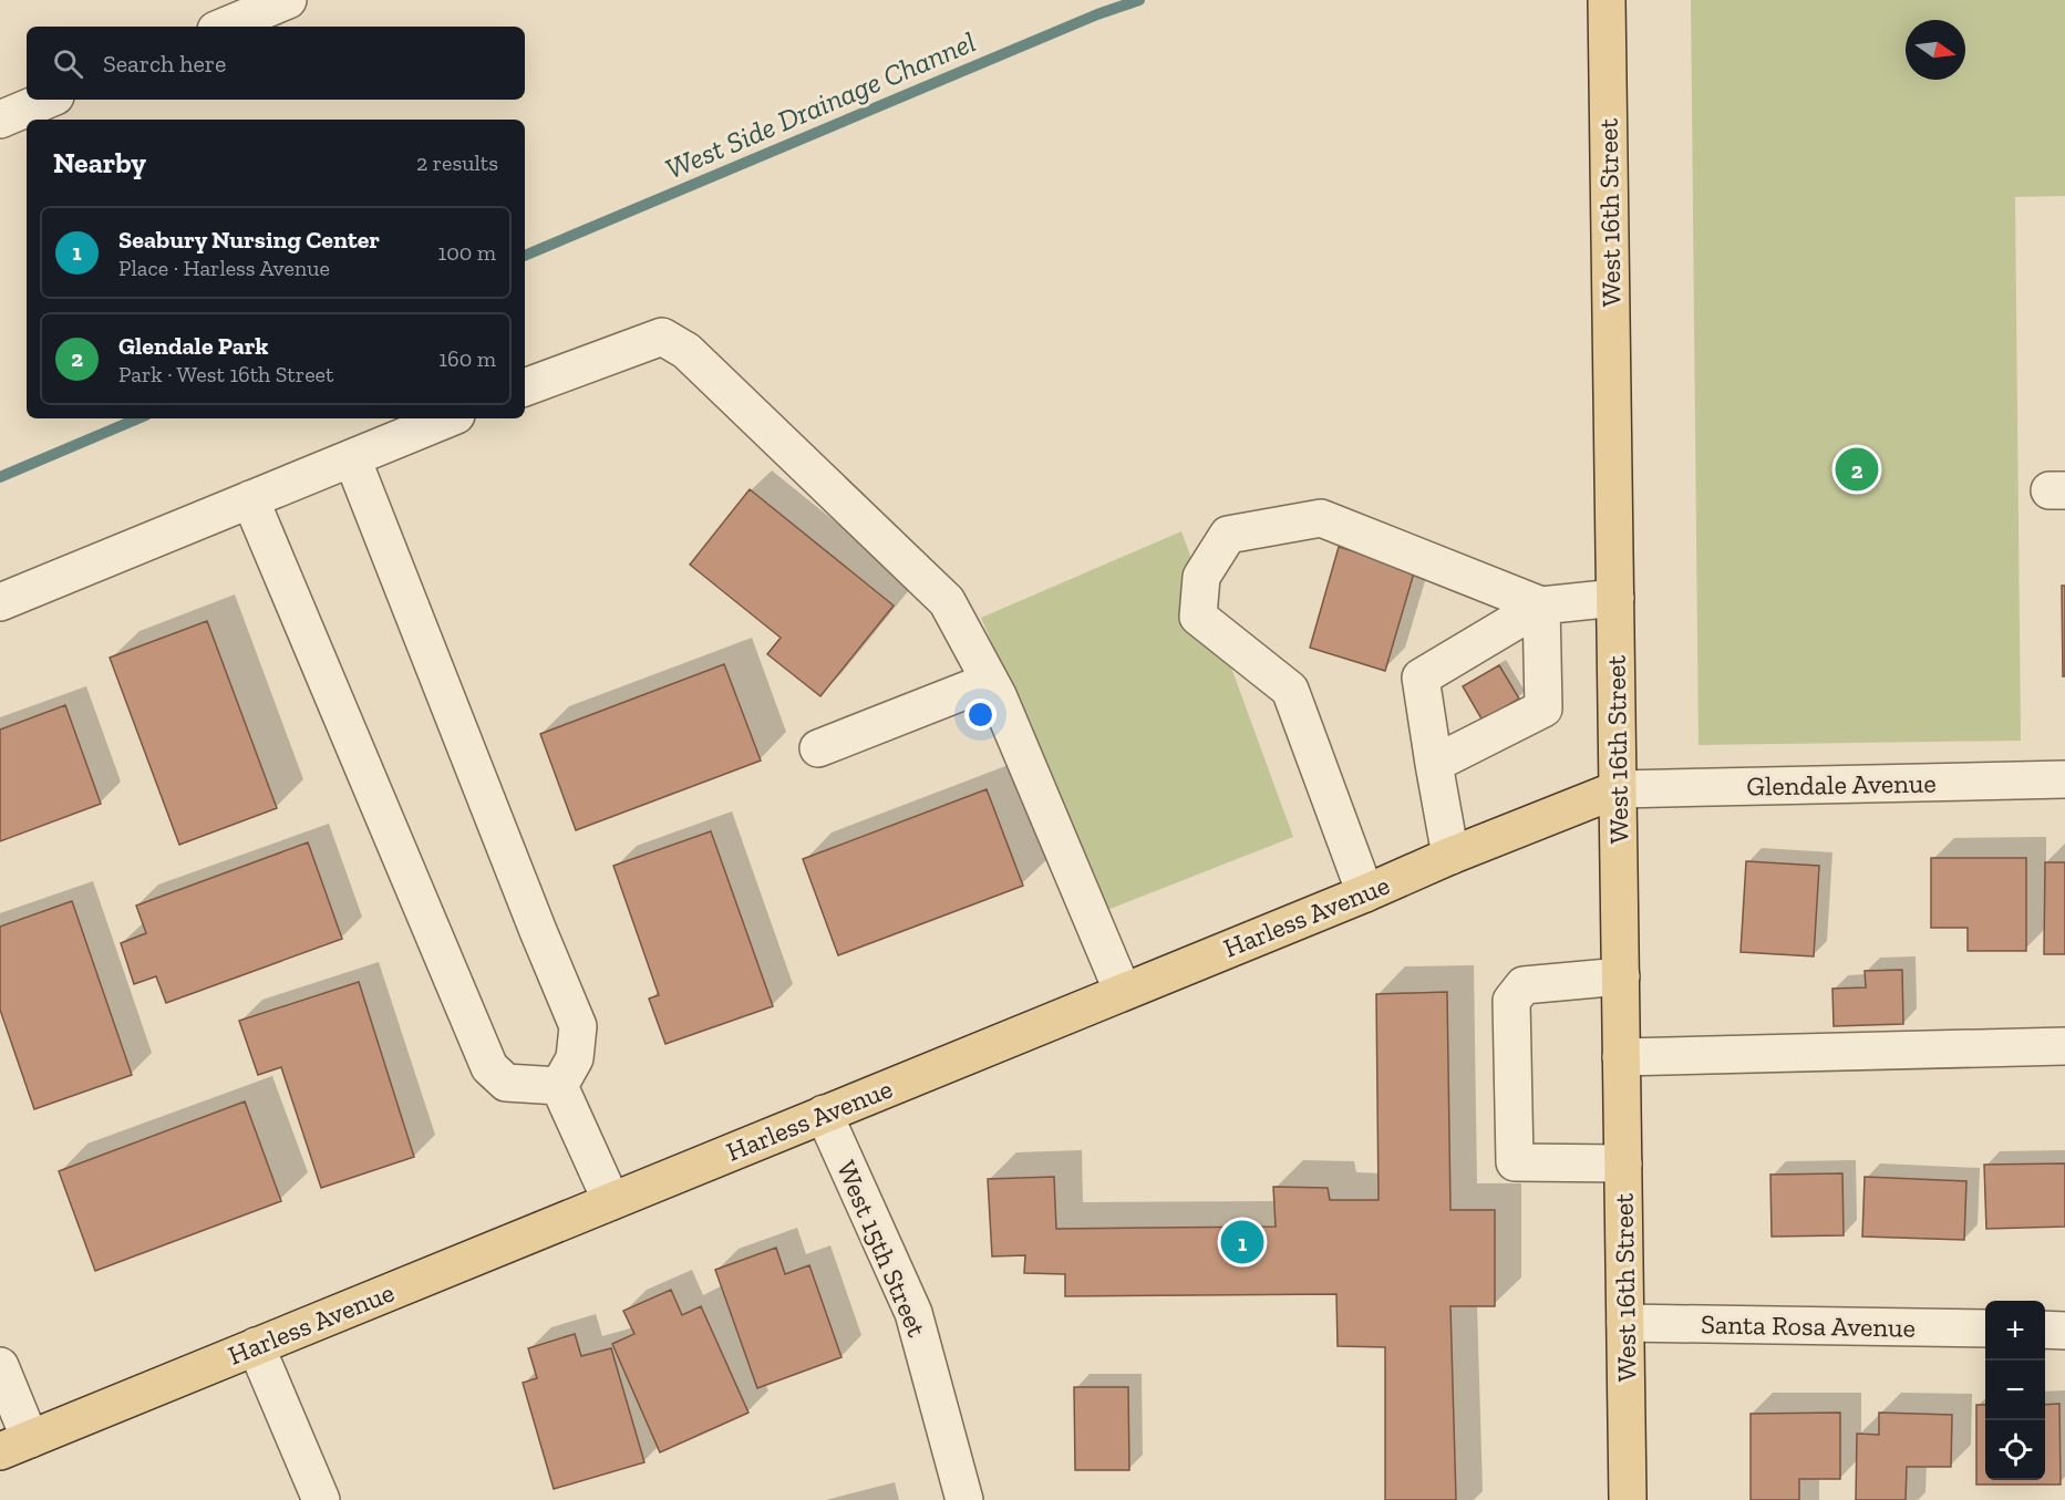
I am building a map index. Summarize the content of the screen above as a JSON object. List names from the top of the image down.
{
  "streets": {
    "main road": ["West 16th Street", "Harless Avenue"],
    "street": ["Glendale Avenue", "West 15th Street", "Santa Rosa Avenue"]
  },
  "crossings": [
    ["West 16th Street", "Glendale Avenue"],
    ["West 16th Street", "Harless Avenue"],
    ["West 16th Street", "Santa Rosa Avenue"],
    ["Glendale Avenue", "Harless Avenue"],
    ["Harless Avenue", "West 15th Street"]
  ],
  "water": ["West Side Drainage Channel"],
  "north": "right",
  "page": {
    "search": "Search here",
    "heading": ["Nearby", "2 results"],
    "list": [
      {
        "mark": "1",
        "name": "Seabury Nursing Center",
        "note": "Place · Harless Avenue",
        "value": "100 m"
      },
      {
        "mark": "2",
        "name": "Glendale Park",
        "note": "Park · West 16th Street",
        "value": "160 m"
      }
    ],
    "pins": ["2", "1"],
    "map_buttons": ["+", "−"]
  }
}
